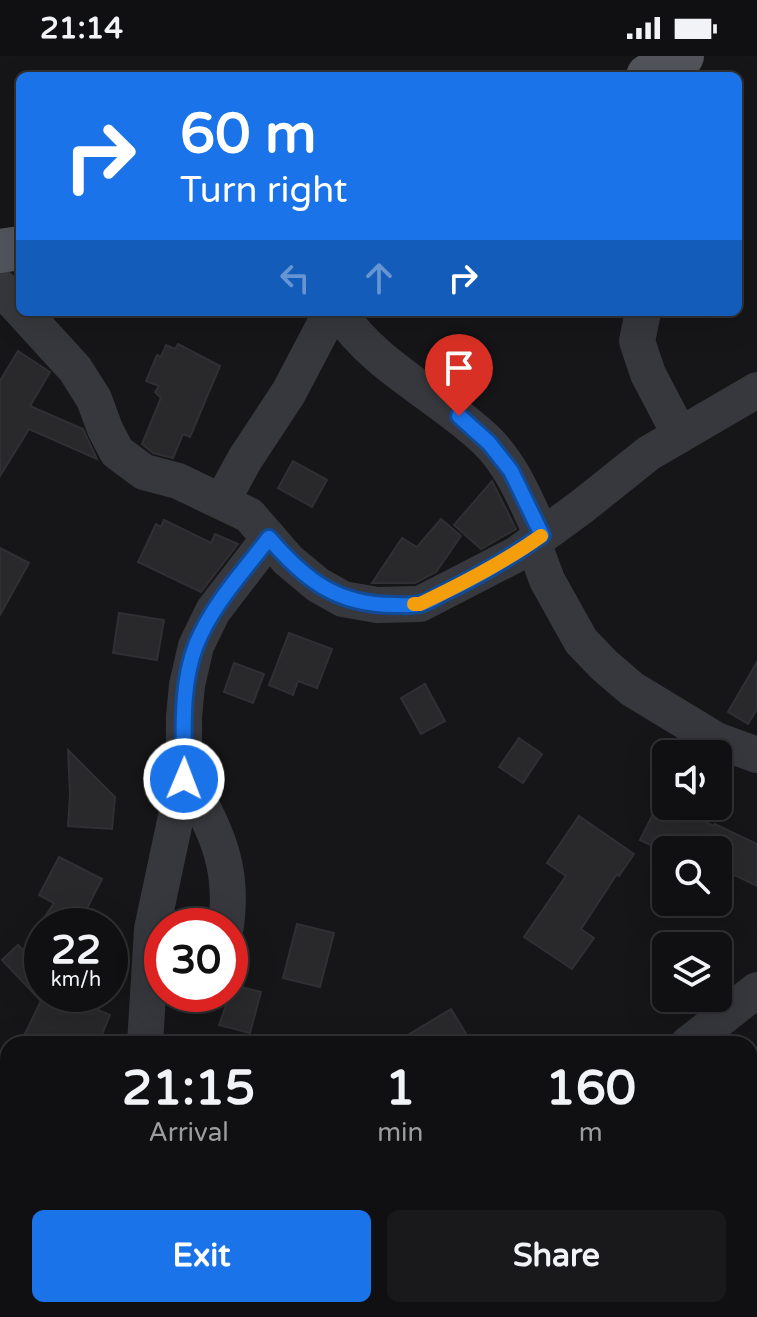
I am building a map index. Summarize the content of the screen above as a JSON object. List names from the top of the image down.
{
  "page": {
    "status": "21:14",
    "turn": ["60 m", "Turn right"],
    "speed": "22 km/h",
    "limit": "30",
    "eta": [
      "21:15",
      "Arrival",
      "1",
      "min",
      "160",
      "m"
    ],
    "buttons": ["Exit", "Share"]
  }
}
